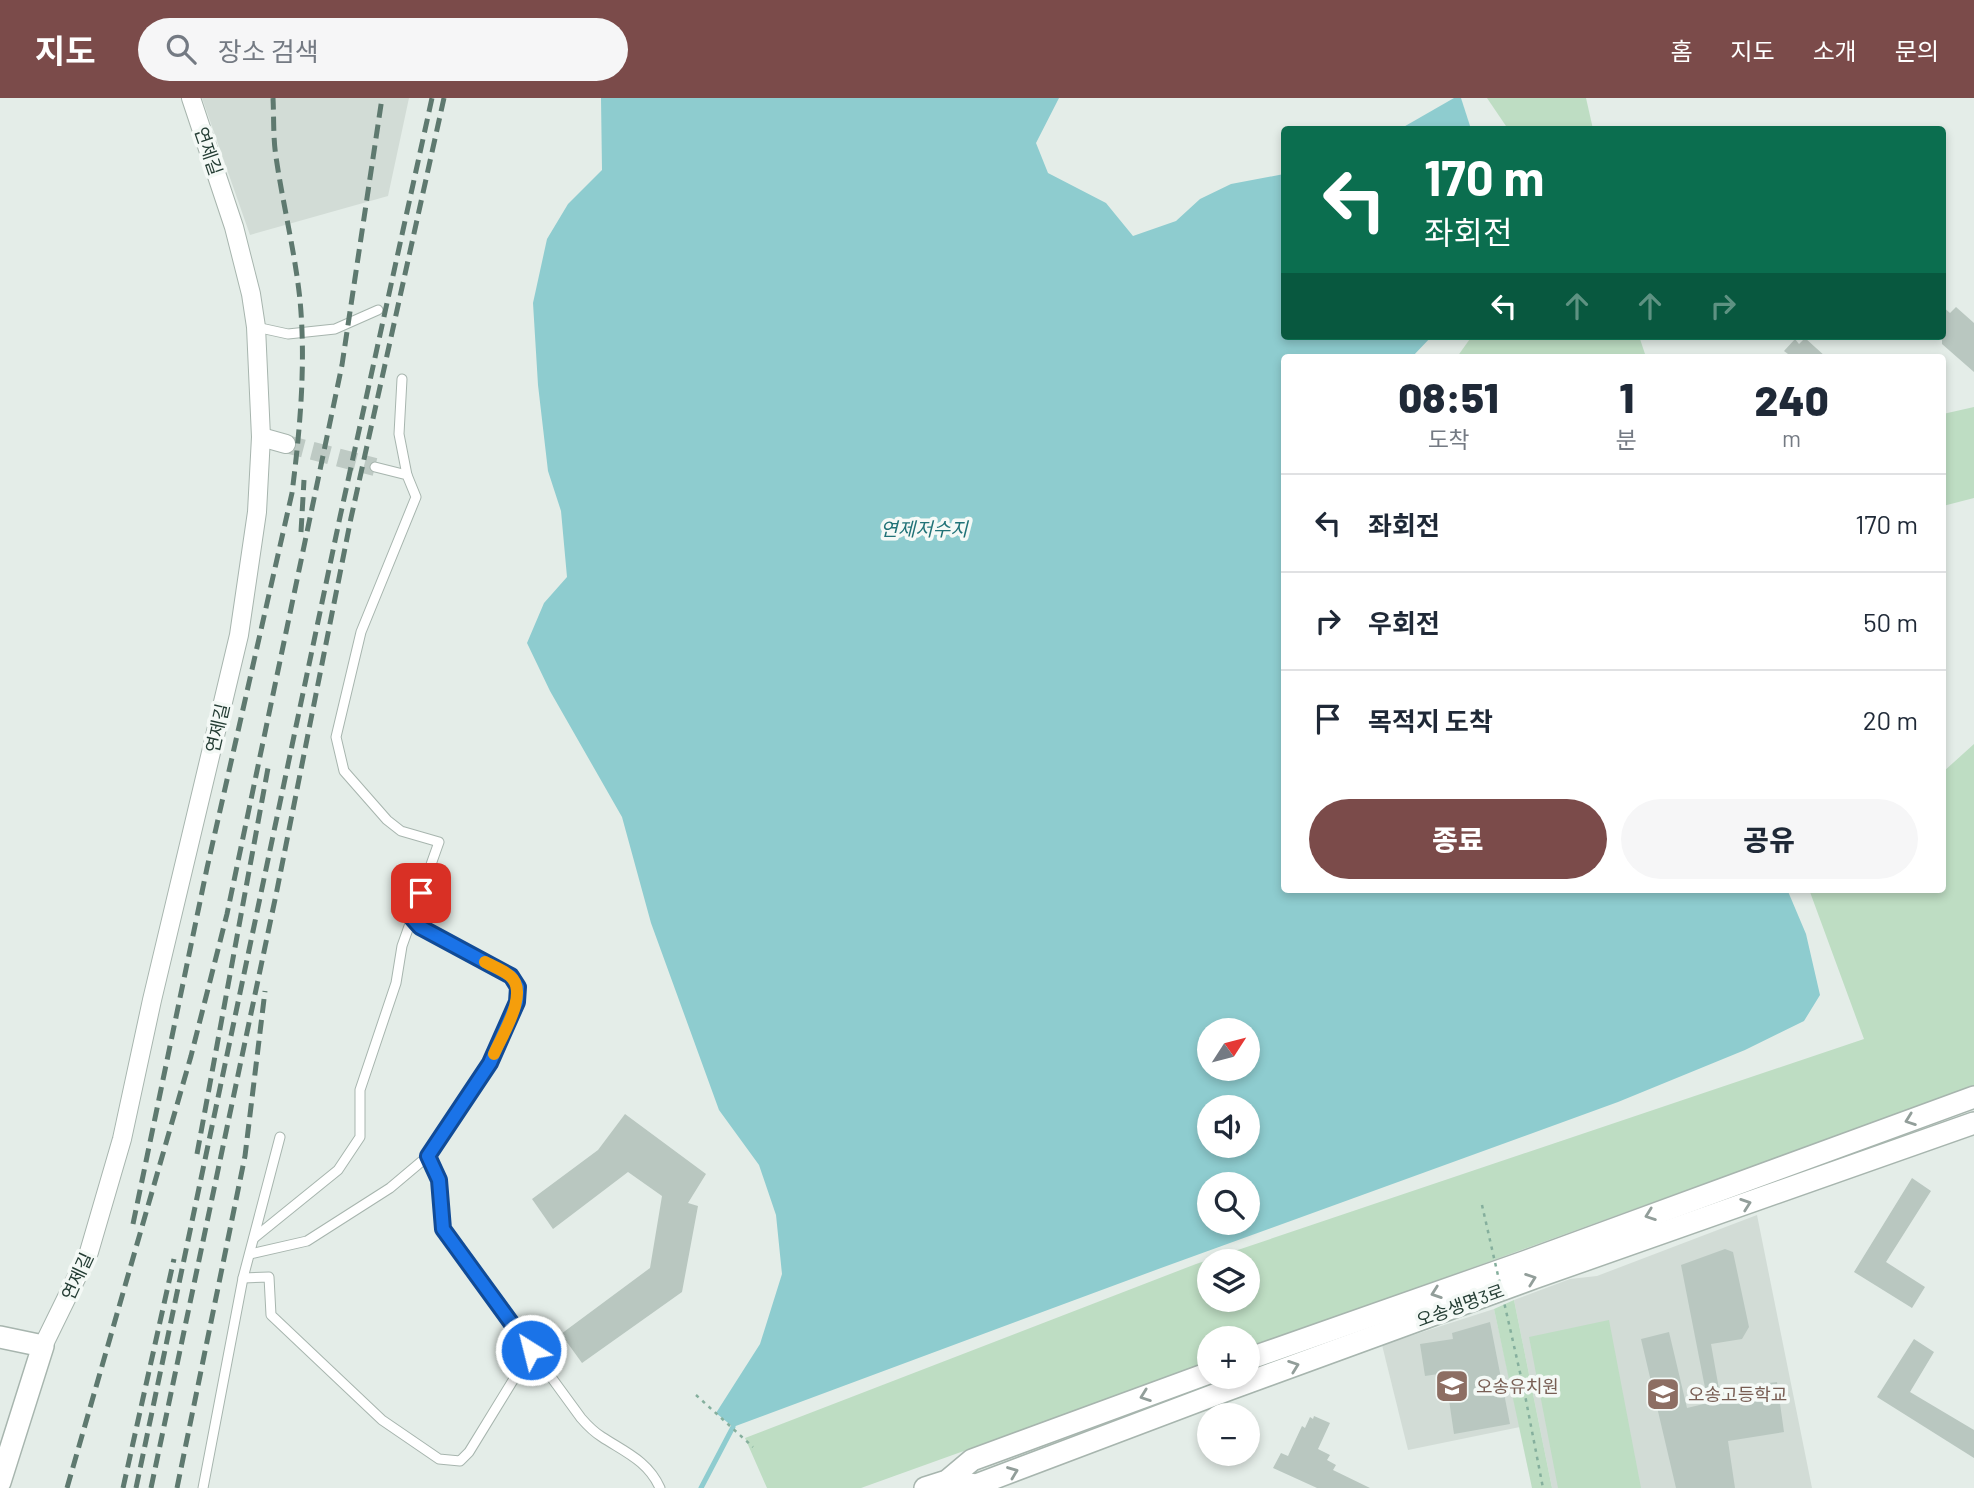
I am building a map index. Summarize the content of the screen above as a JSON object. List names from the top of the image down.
{
  "streets": {
    "street": ["연제길", "오송생명3로"]
  },
  "water": ["연제저수지"],
  "places": {
    "school or university": ["오송유치원", "오송고등학교"]
  },
  "north": "top right",
  "page": {
    "header": "지도",
    "search": "장소 검색",
    "nav": [
      "홈",
      "지도",
      "소개",
      "문의"
    ],
    "turn": ["170 m", "좌회전"],
    "eta": [
      "08:51",
      "도착",
      "1",
      "분",
      "240",
      "m"
    ],
    "list": [
      {
        "name": "좌회전",
        "value": "170 m"
      },
      {
        "name": "우회전",
        "value": "50 m"
      },
      {
        "name": "목적지 도착",
        "value": "20 m"
      }
    ],
    "buttons": ["종료", "공유"],
    "map_buttons": ["+", "−"]
  }
}
